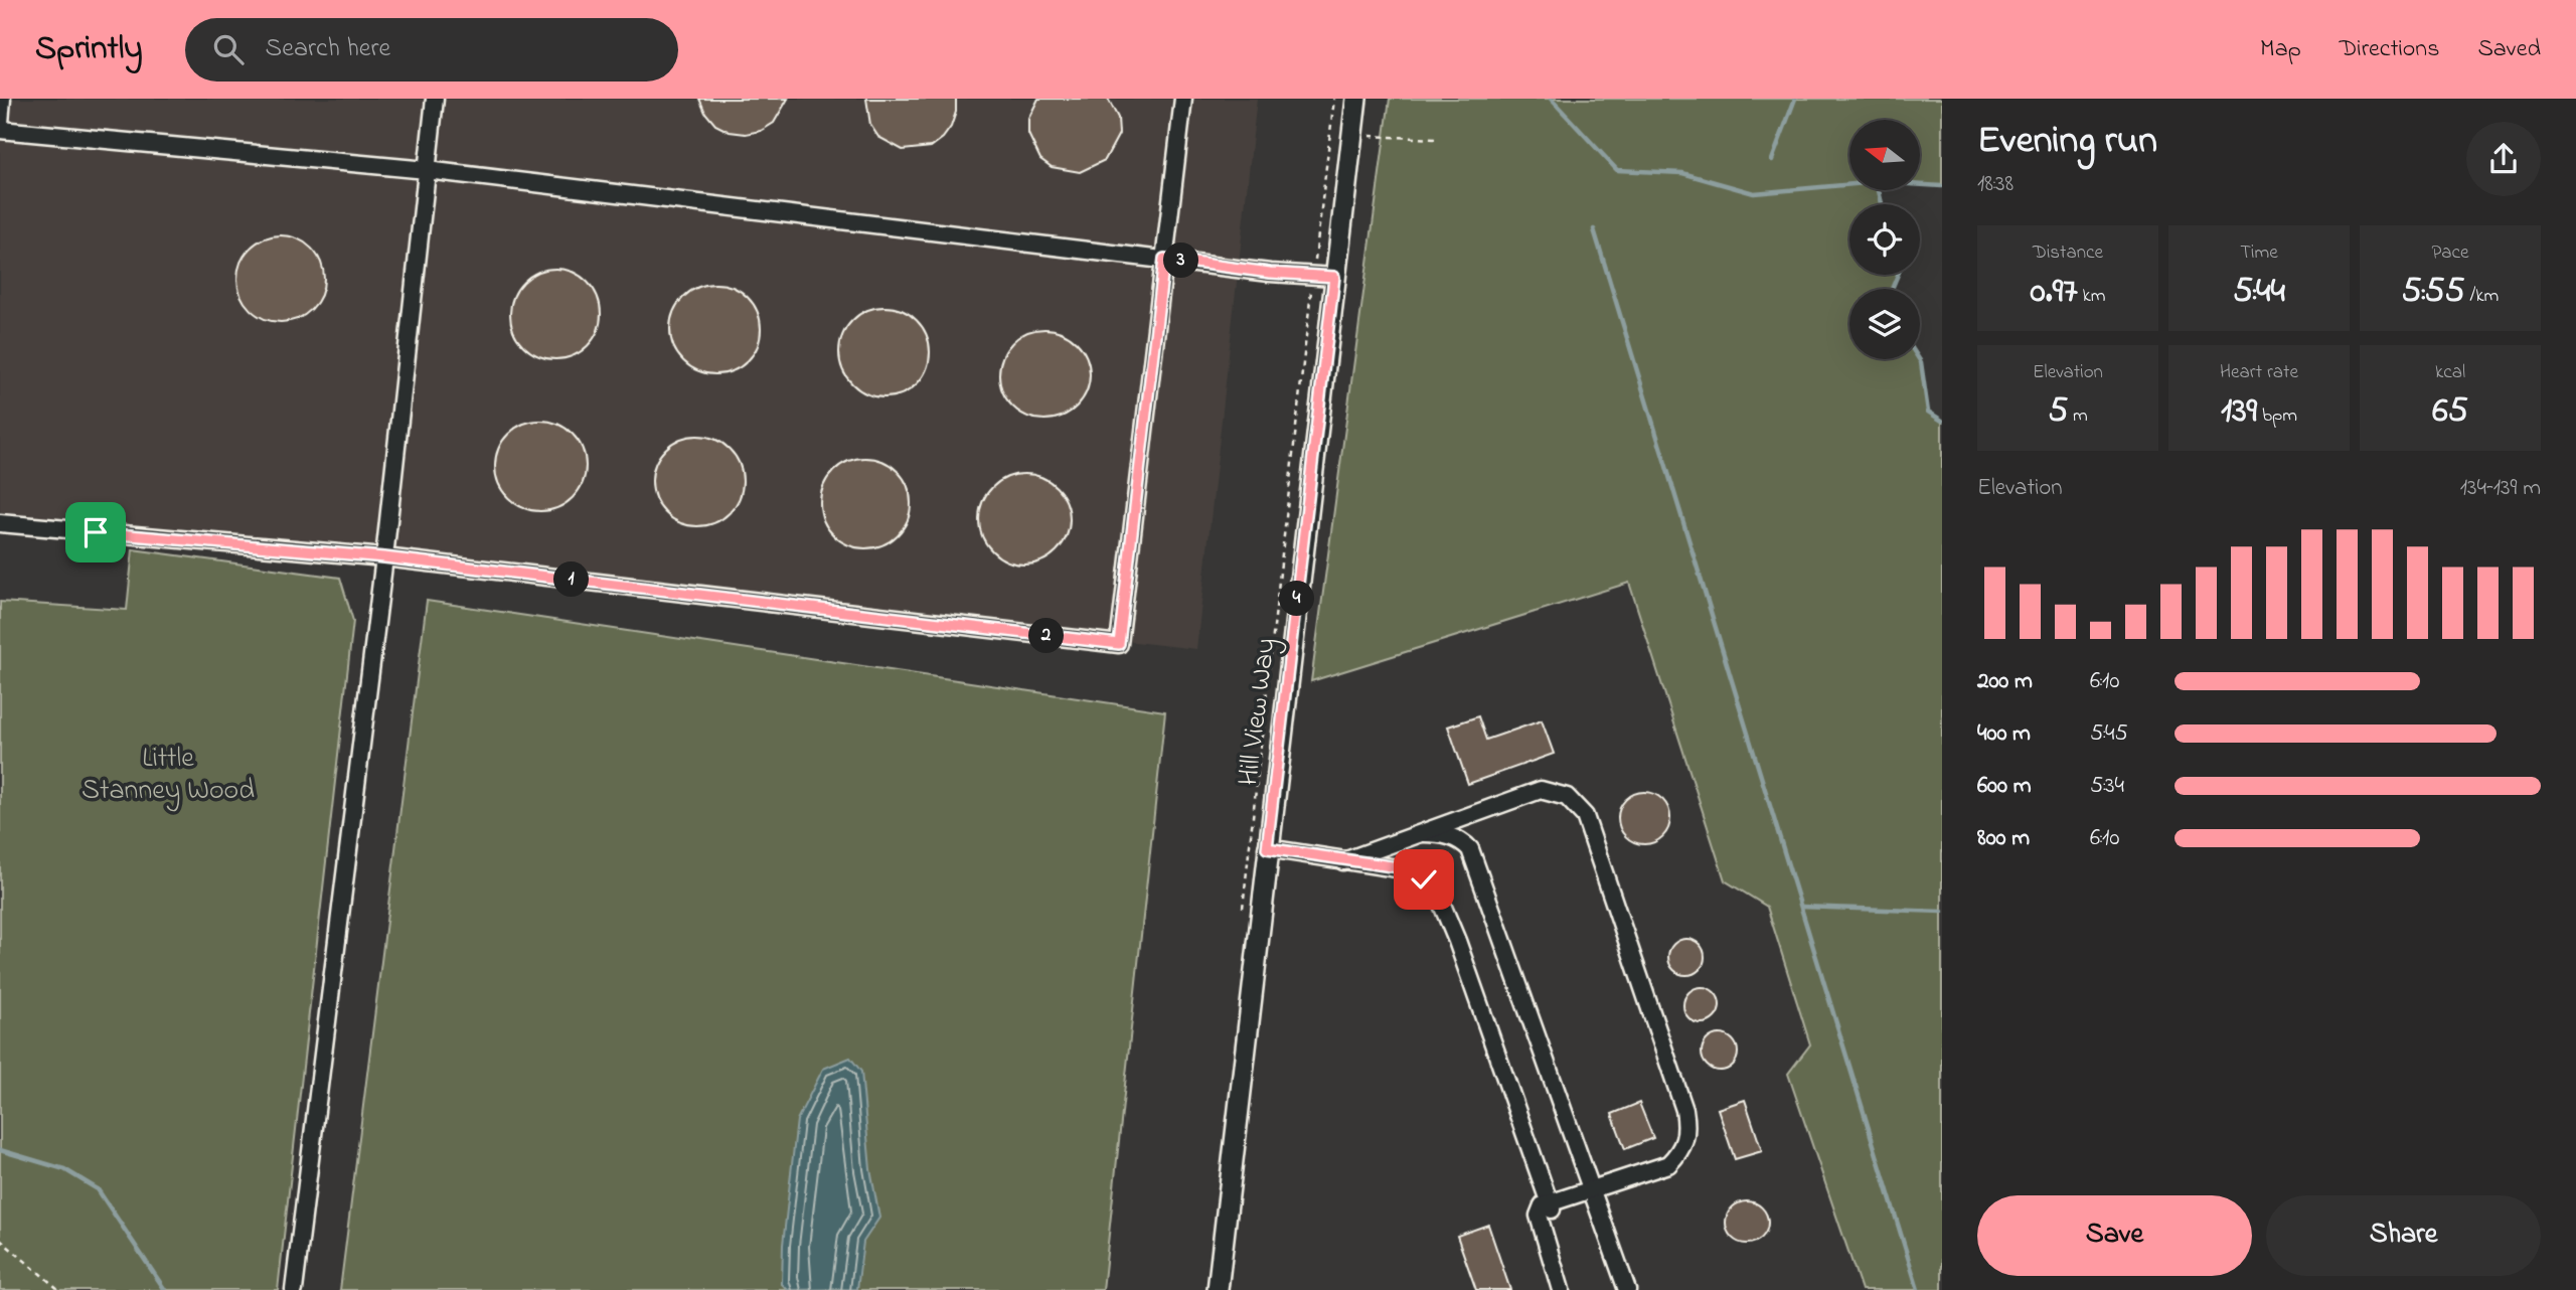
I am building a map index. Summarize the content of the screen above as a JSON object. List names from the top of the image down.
{
  "streets": {
    "main road": ["Hill View Way"]
  },
  "parks": ["Little Stanney Wood"],
  "north": "left",
  "page": {
    "header": "Sprintly",
    "search": "Search here",
    "nav": ["Map", "Directions", "Saved"],
    "heading": ["Evening run", "18:38"],
    "stats": [
      ["Distance", "0.97 km"],
      ["Time", "5:44"],
      ["Pace", "5:55 /km"],
      ["Elevation", "5 m"],
      ["Heart rate", "139 bpm"],
      ["kcal", "65"]
    ],
    "pins": [
      "3",
      "1",
      "4",
      "2"
    ],
    "chart": ["Elevation", "134–139 m"],
    "list": [
      {
        "name": "200 m",
        "note": "6:10"
      },
      {
        "name": "400 m",
        "note": "5:45"
      },
      {
        "name": "600 m",
        "note": "5:34"
      },
      {
        "name": "800 m",
        "note": "6:10"
      }
    ],
    "buttons": ["Save", "Share"]
  }
}
